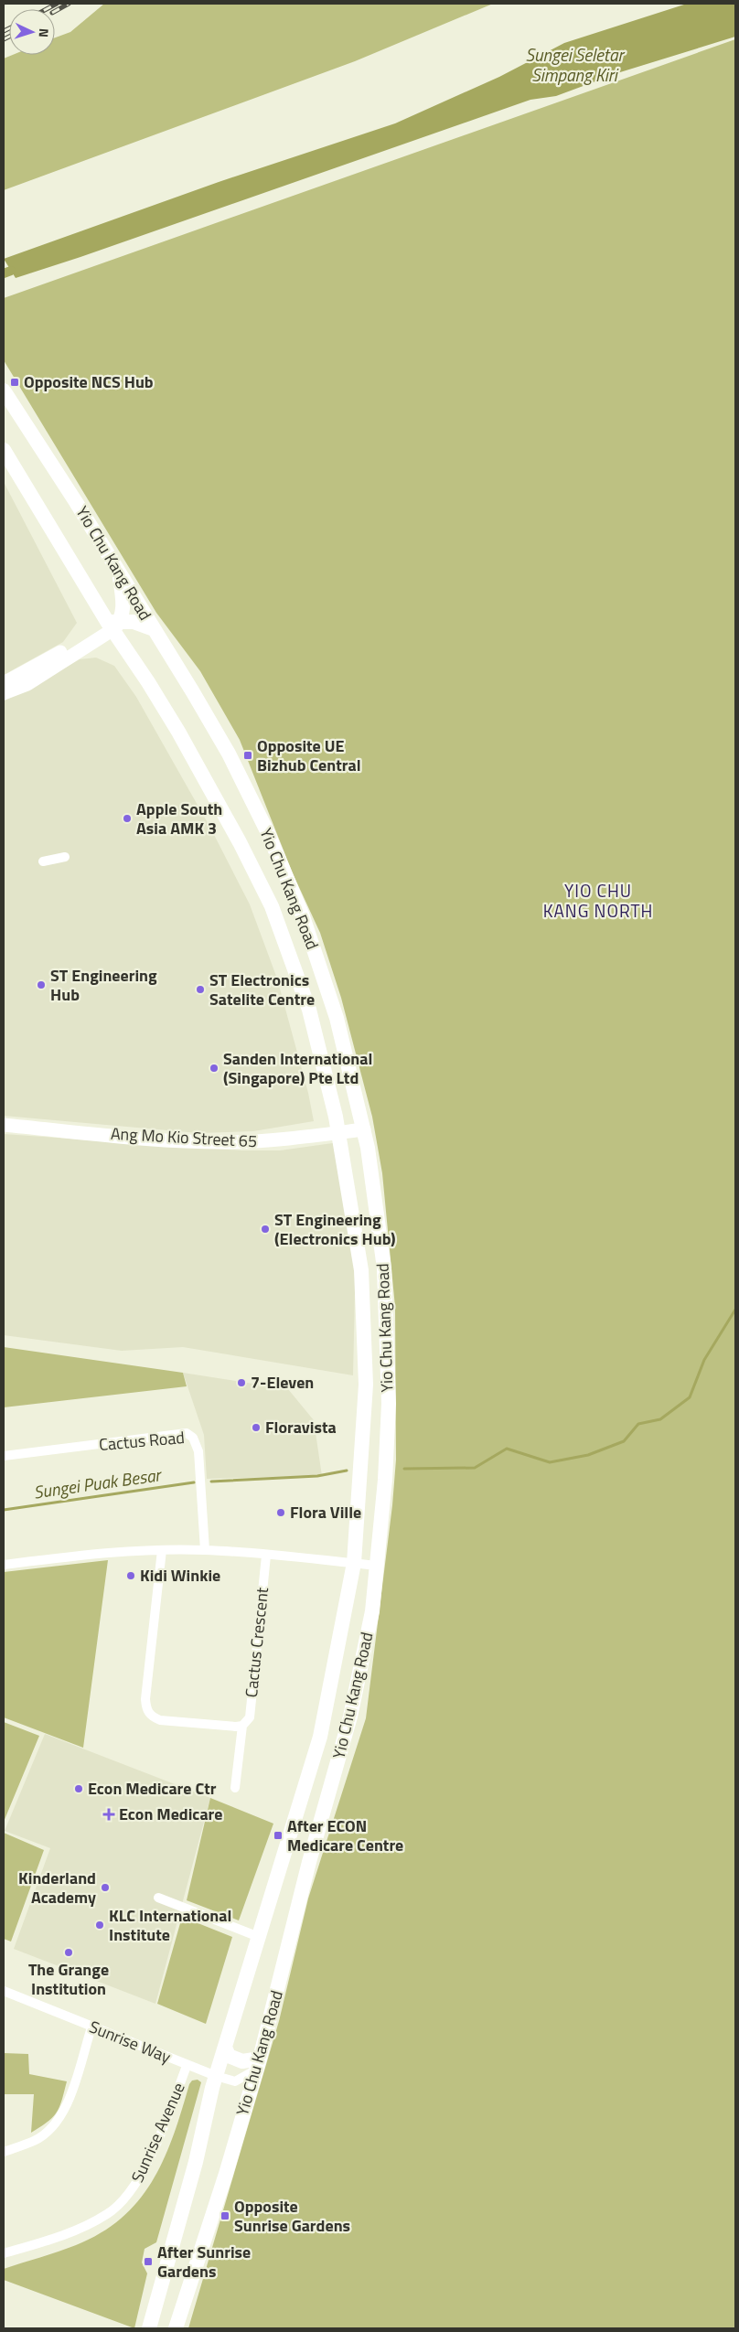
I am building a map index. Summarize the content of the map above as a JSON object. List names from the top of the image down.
{
  "streets": {
    "main road": ["Yio Chu Kang Road"],
    "street": [
      "Ang Mo Kio Street 65",
      "Cactus Road",
      "Cactus Crescent",
      "Sunrise Way",
      "Sunrise Avenue"
    ]
  },
  "crossings": [
    ["Yio Chu Kang Road", "Ang Mo Kio Street 65"],
    ["Yio Chu Kang Road", "Sunrise Way"],
    ["Sunrise Way", "Sunrise Avenue"]
  ],
  "districts": ["YIO CHU KANG NORTH"],
  "water": ["Sungei Seletar Simpang Kiri", "Sungei Puak Besar"],
  "places": {
    "transit": [
      "Opposite NCS Hub",
      "Opposite UE Bizhub Central",
      "After ECON Medicare Centre",
      "Opposite Sunrise Gardens",
      "After Sunrise Gardens"
    ],
    "other": [
      "Apple South Asia AMK 3",
      "ST Engineering Hub",
      "ST Electronics Satelite Centre",
      "Sanden International (Singapore) Pte Ltd",
      "ST Engineering (Electronics Hub)",
      "7-Eleven",
      "Floravista",
      "Flora Ville",
      "Kidi Winkie",
      "Econ Medicare Ctr",
      "Kinderland Academy",
      "KLC International Institute",
      "The Grange Institution"
    ],
    "health": ["Econ Medicare"]
  },
  "north": "right"
}
